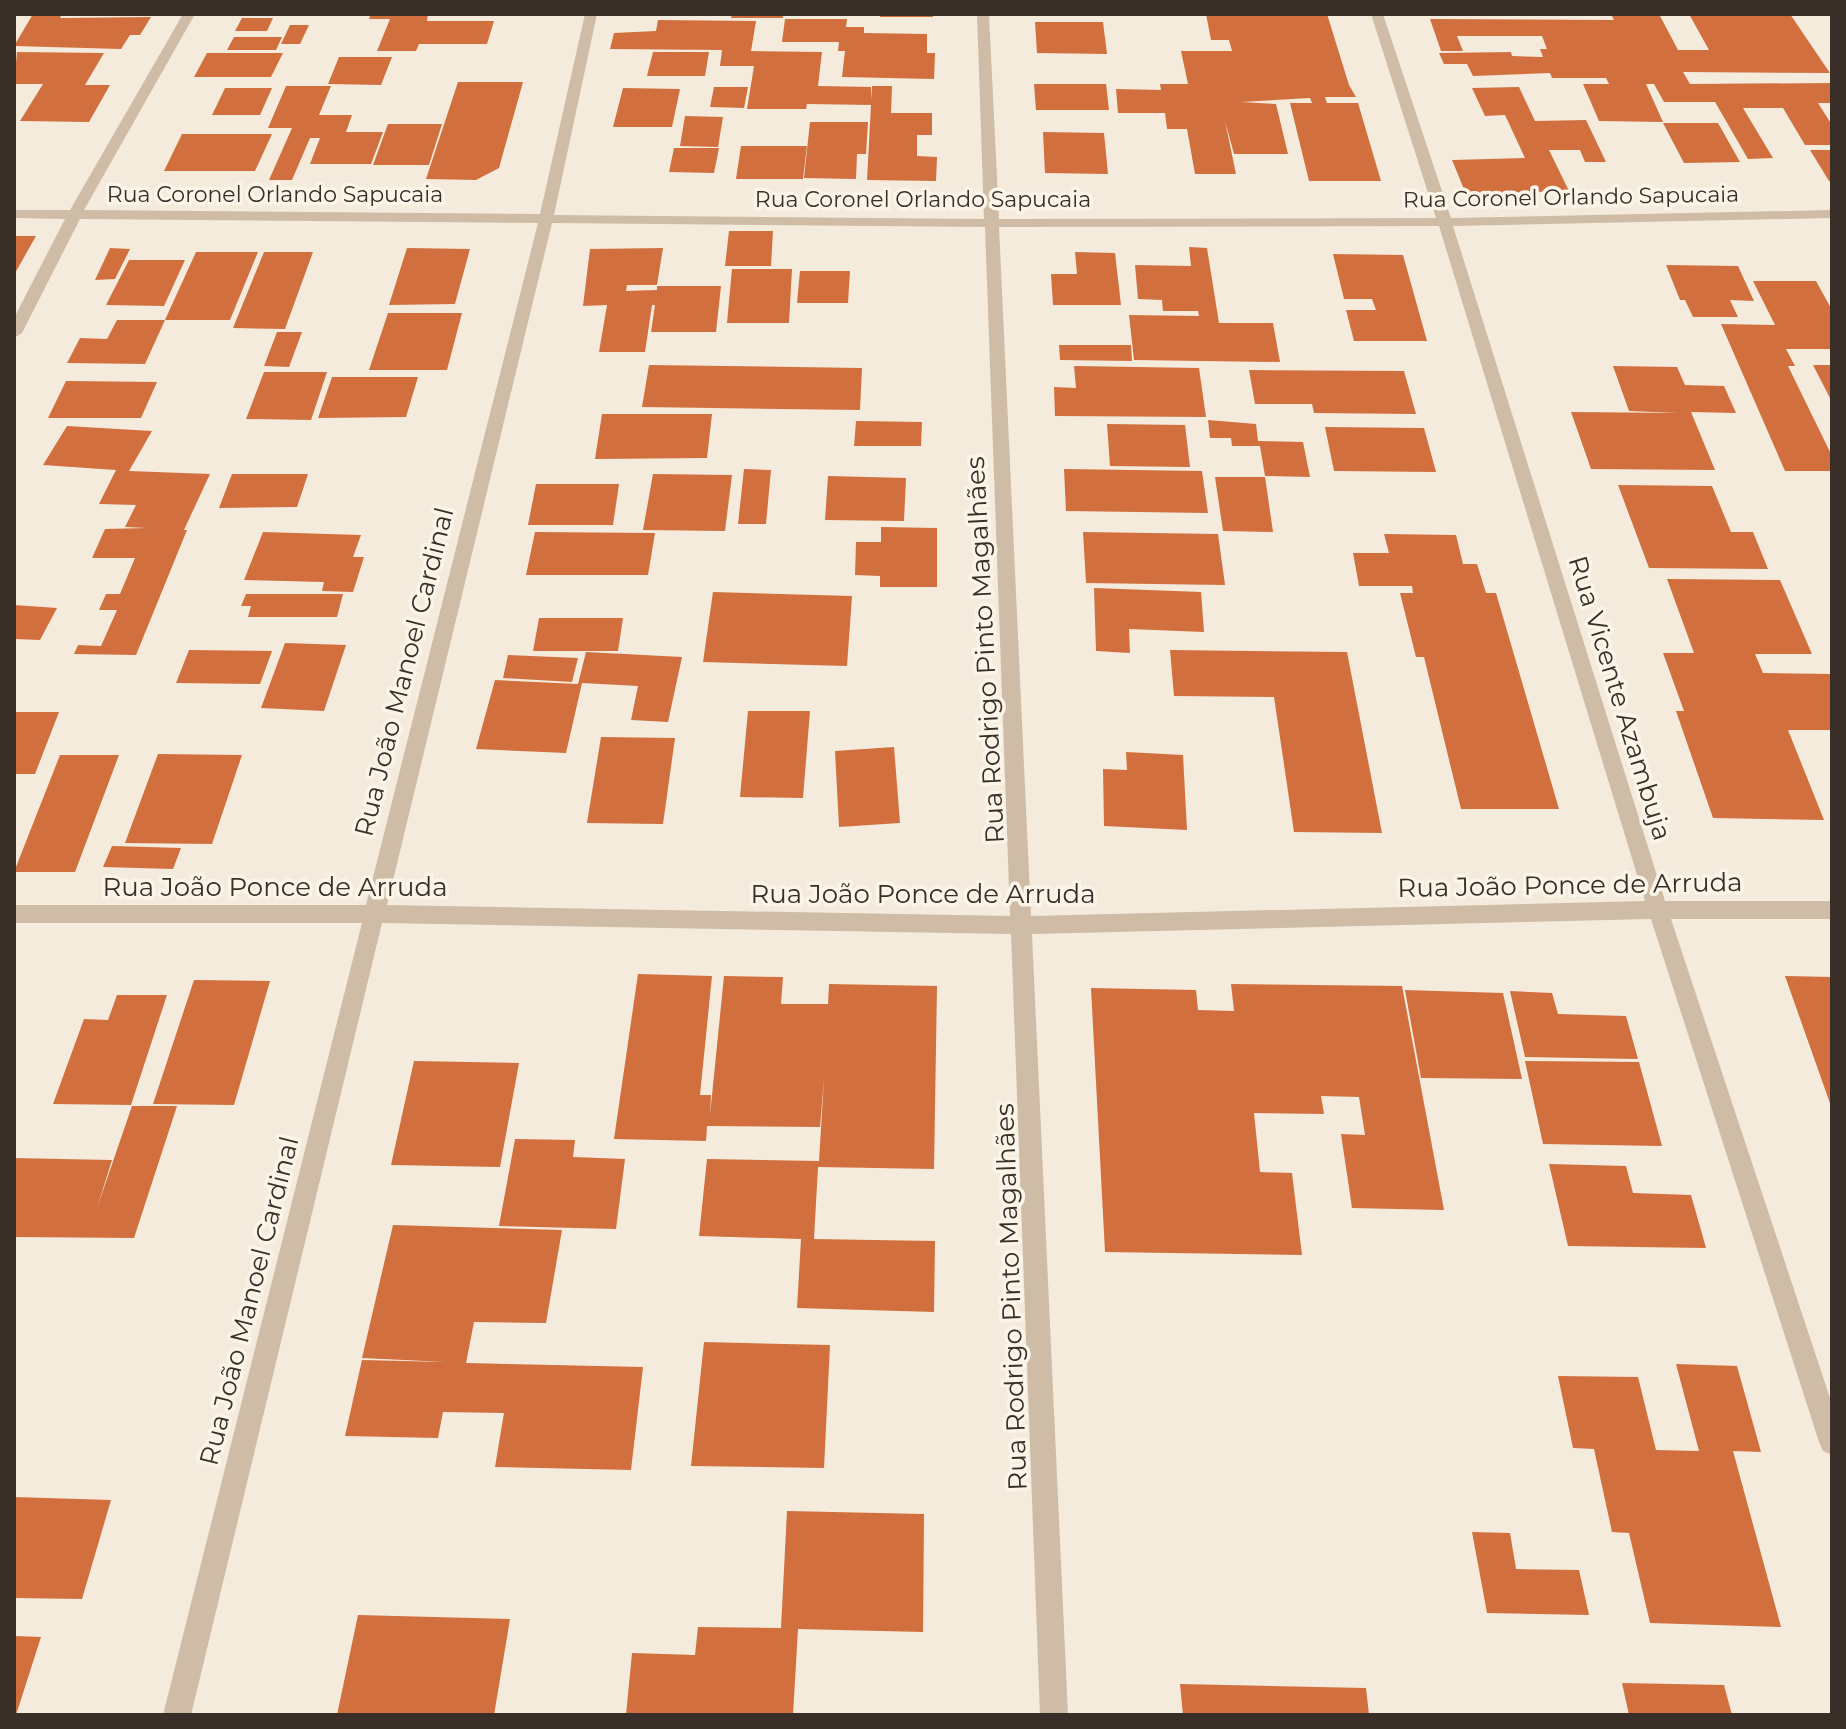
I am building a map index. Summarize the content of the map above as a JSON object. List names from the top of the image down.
{
  "streets": {
    "street": [
      "Rua Coronel Orlando Sapucaia",
      "Rua Rodrigo Pinto Magalhães",
      "Rua João Manoel Cardinal",
      "Rua Vicente Azambuja",
      "Rua João Ponce de Arruda"
    ]
  },
  "crossings": [
    ["Rua Coronel Orlando Sapucaia", "Rua Rodrigo Pinto Magalhães"],
    ["Rua Coronel Orlando Sapucaia", "Rua João Manoel Cardinal"],
    ["Rua Coronel Orlando Sapucaia", "Rua Vicente Azambuja"],
    ["Rua Rodrigo Pinto Magalhães", "Rua João Ponce de Arruda"],
    ["Rua João Manoel Cardinal", "Rua João Ponce de Arruda"],
    ["Rua Vicente Azambuja", "Rua João Ponce de Arruda"]
  ]
}
